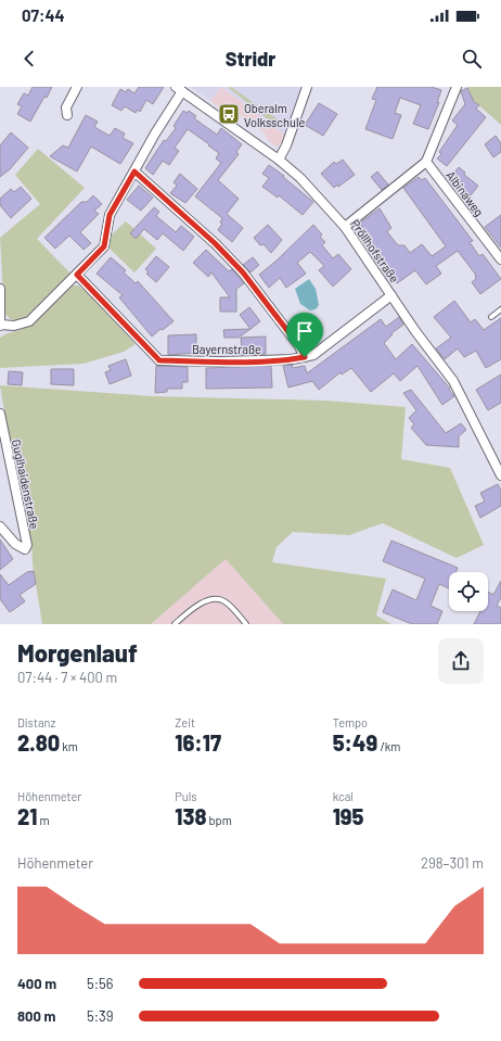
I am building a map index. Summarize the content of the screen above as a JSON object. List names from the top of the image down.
{
  "streets": {
    "street": [
      "Albinaweg",
      "Pröllhofstraße",
      "Bayernstraße",
      "Guglhaidenstraße"
    ]
  },
  "crossings": [
    ["Pröllhofstraße", "Bayernstraße"]
  ],
  "places": {
    "bus stop": ["Oberalm Volksschule"]
  },
  "page": {
    "status": "07:44",
    "header": "Stridr",
    "heading": ["Morgenlauf", "07:44 · 7 × 400 m"],
    "stats": [
      ["Distanz", "2.80 km"],
      ["Zeit", "16:17"],
      ["Tempo", "5:49 /km"],
      ["Höhenmeter", "21 m"],
      ["Puls", "138 bpm"],
      ["kcal", "195"]
    ],
    "chart": ["Höhenmeter", "298–301 m"],
    "list": [
      {
        "name": "400 m",
        "note": "5:56"
      },
      {
        "name": "800 m",
        "note": "5:39"
      }
    ]
  }
}
